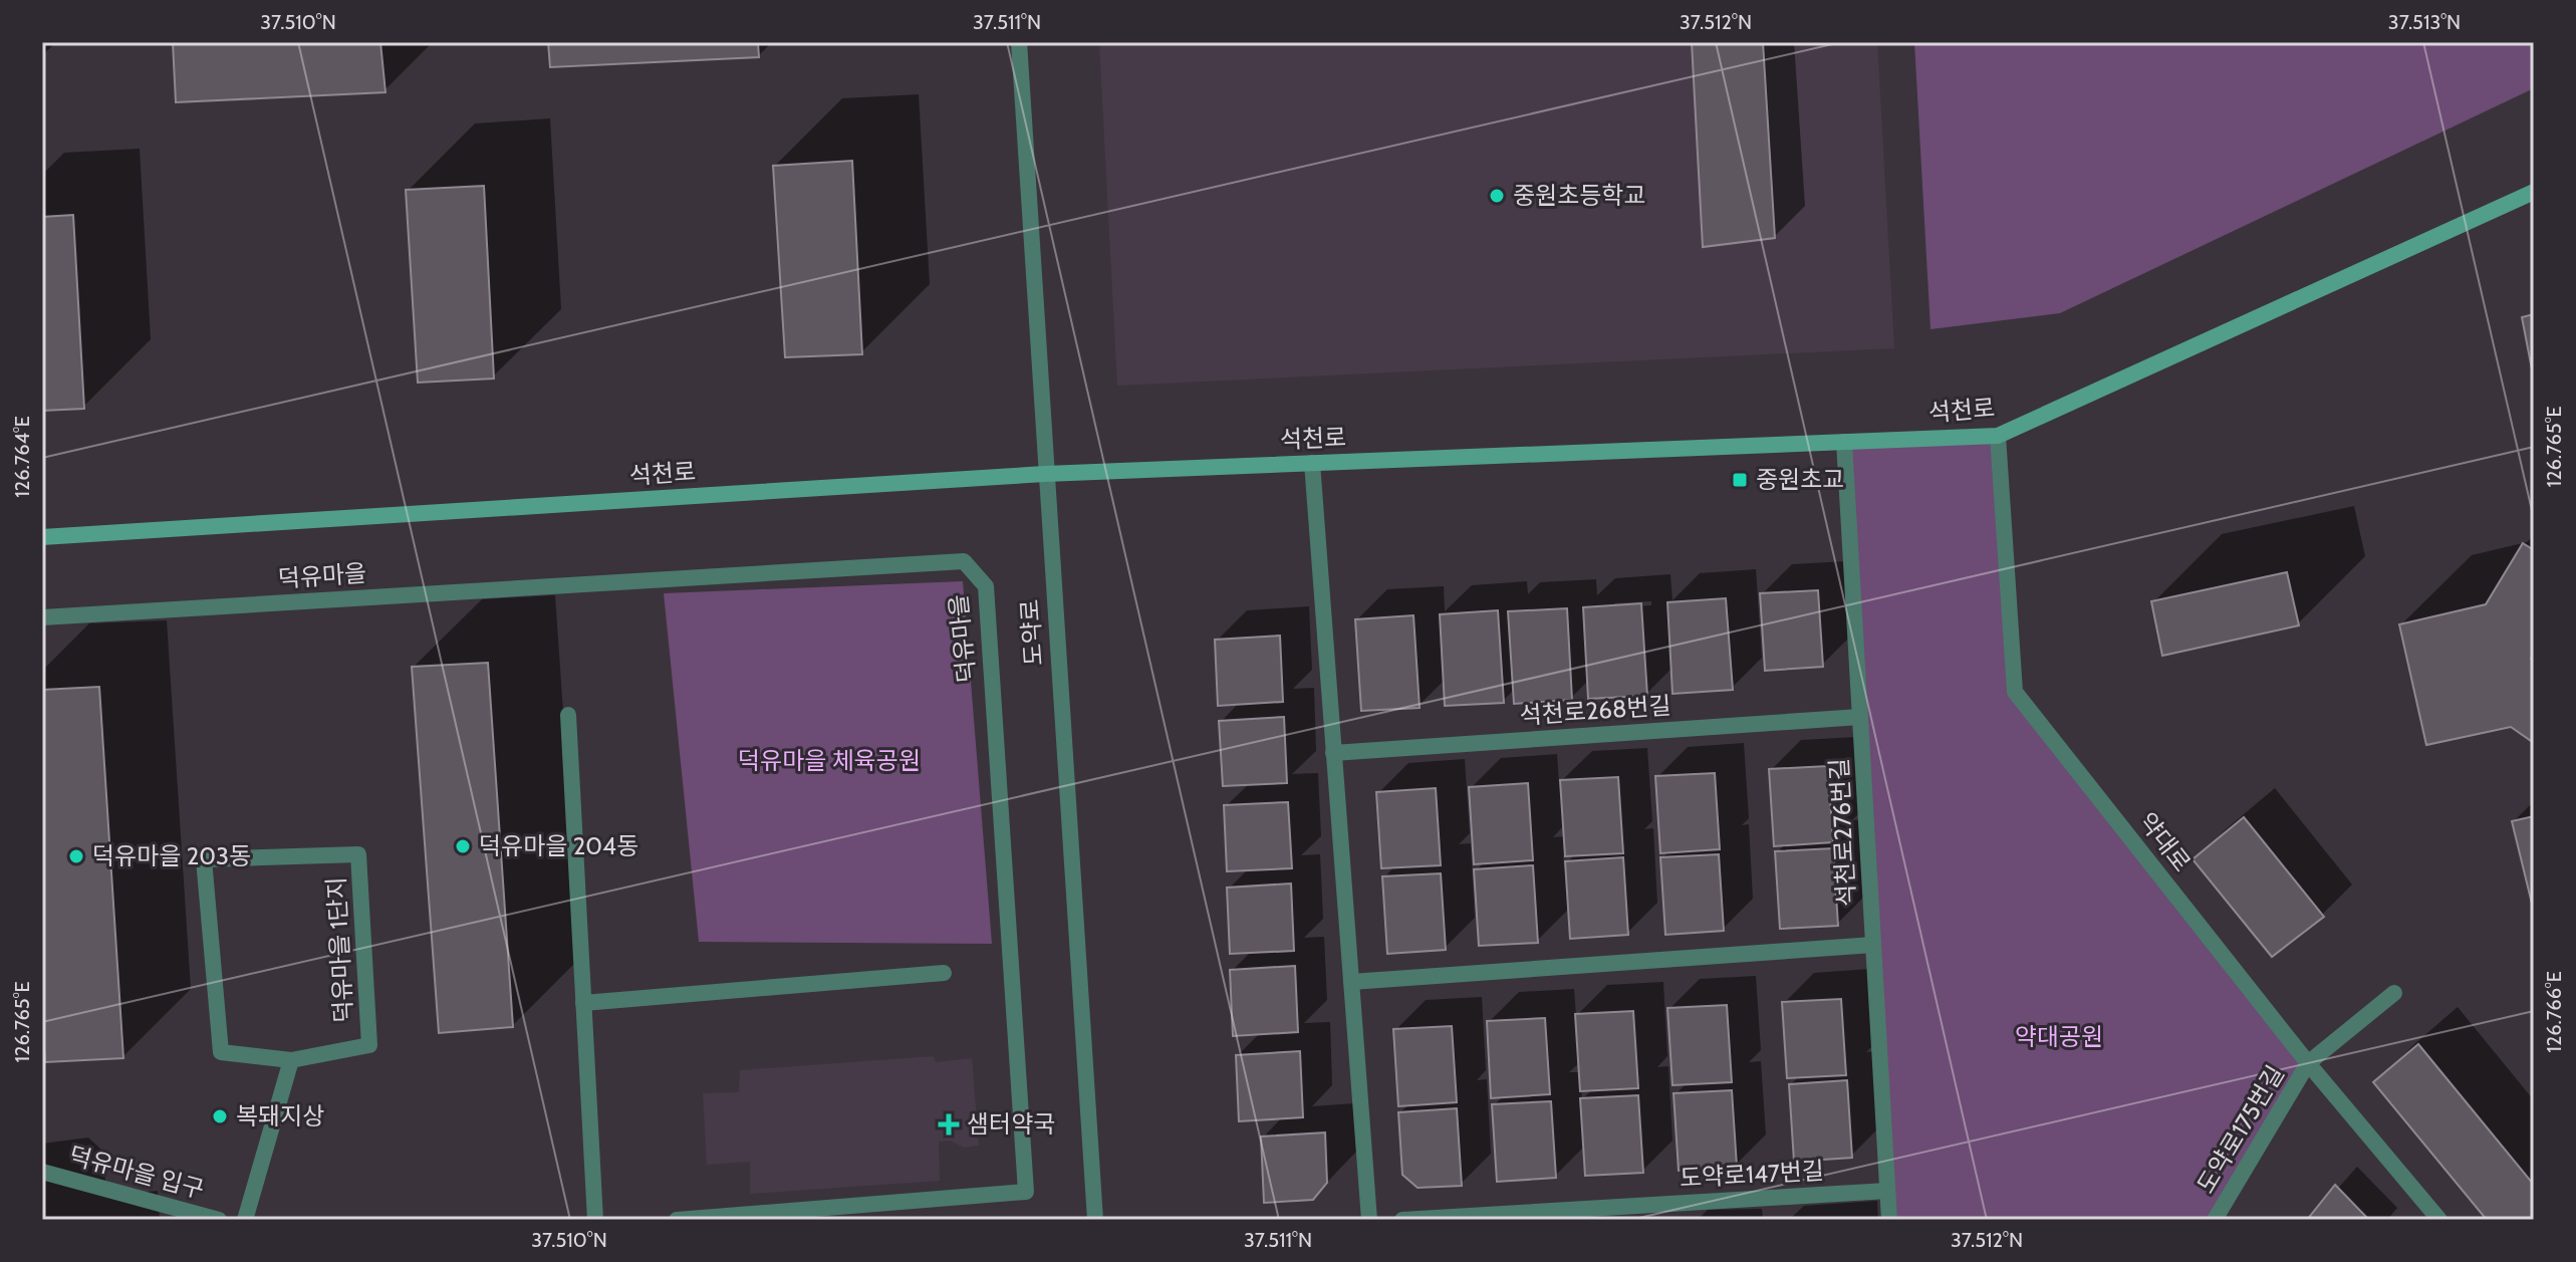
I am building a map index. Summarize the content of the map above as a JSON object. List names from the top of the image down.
{
  "streets": {
    "street": [
      "석천로",
      "덕유마을",
      "도약로",
      "석천로268번길",
      "석천로276번길",
      "약대로",
      "덕유마을 1단지",
      "도약로175번길",
      "덕유마을 입구",
      "도약로147번길"
    ]
  },
  "crossings": [
    ["석천로", "도약로"],
    ["석천로", "석천로276번길"],
    ["석천로", "약대로"],
    ["석천로268번길", "석천로276번길"],
    ["석천로276번길", "도약로147번길"],
    ["약대로", "도약로175번길"]
  ],
  "parks": ["덕유마을 체육공원", "약대공원"],
  "places": {
    "other": [
      "중원초등학교",
      "덕유마을 204동",
      "덕유마을 203동",
      "복돼지상"
    ],
    "transit": ["중원초교"],
    "health": ["샘터약국"]
  },
  "coordinates": [
    "37.510°N",
    "37.511°N",
    "37.512°N",
    "37.513°N",
    "126.765°E",
    "126.764°E",
    "126.766°E"
  ]
}
